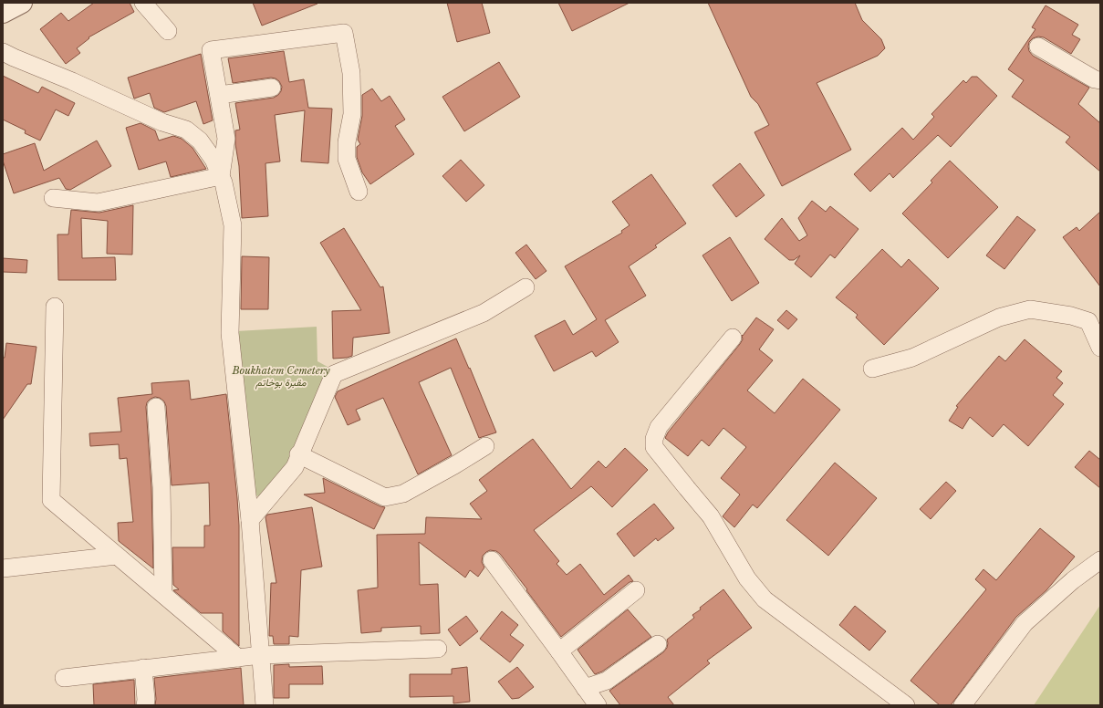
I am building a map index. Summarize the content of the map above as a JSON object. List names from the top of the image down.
{
  "parks": ["Boukhatem Cemetery مقبرة بوخاتم"]
}
